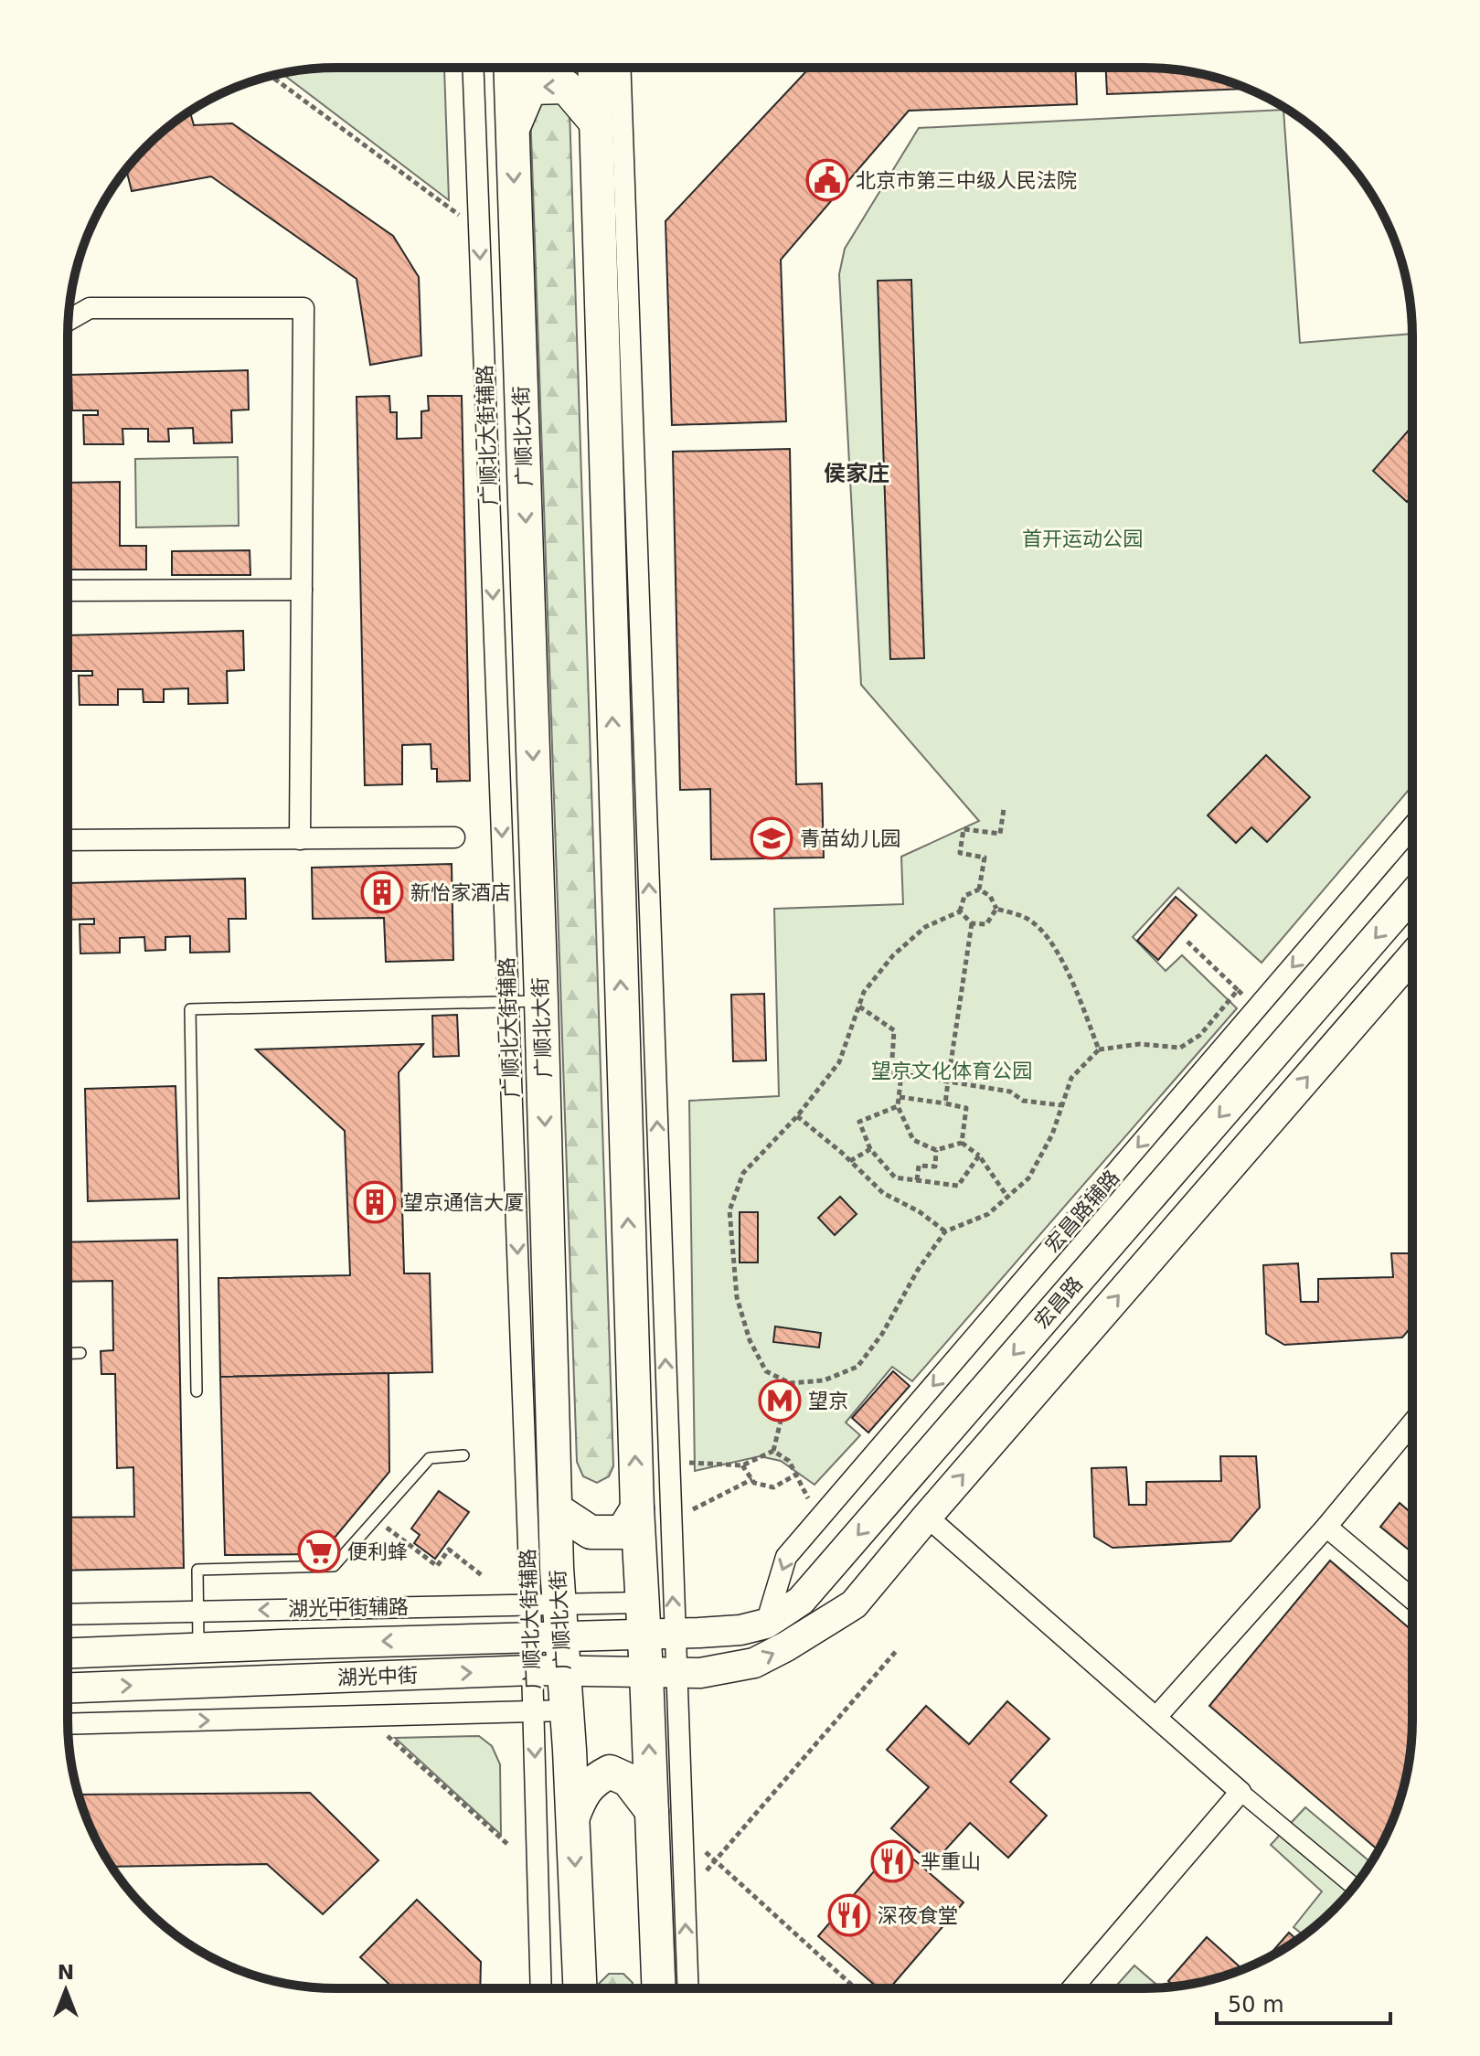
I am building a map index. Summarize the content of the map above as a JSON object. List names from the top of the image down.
{
  "streets": {
    "main road": ["广顺北大街", "宏昌路", "湖光中街"],
    "street": ["广顺北大街辅路", "宏昌路辅路", "湖光中街辅路"]
  },
  "crossings": [
    ["广顺北大街辅路", "广顺北大街"],
    ["广顺北大街辅路", "湖光中街辅路"],
    ["广顺北大街辅路", "湖光中街"],
    ["广顺北大街", "湖光中街辅路"],
    ["广顺北大街", "湖光中街"],
    ["宏昌路辅路", "宏昌路"],
    ["宏昌路", "湖光中街辅路"],
    ["宏昌路", "湖光中街"],
    ["湖光中街辅路", "湖光中街"]
  ],
  "one_way": ["宏昌路辅路"],
  "districts": ["侯家庄"],
  "parks": ["首开运动公园", "望京文化体育公园"],
  "places": {
    "public building": ["北京市第三中级人民法院"],
    "school or university": ["青苗幼儿园"],
    "building": ["新怡家酒店", "望京通信大厦"],
    "metro station": ["望京"],
    "supermarket": ["便利蜂"],
    "restaurant": ["芈重山", "深夜食堂"]
  },
  "scale_bar": "50 m",
  "north": "top"
}
